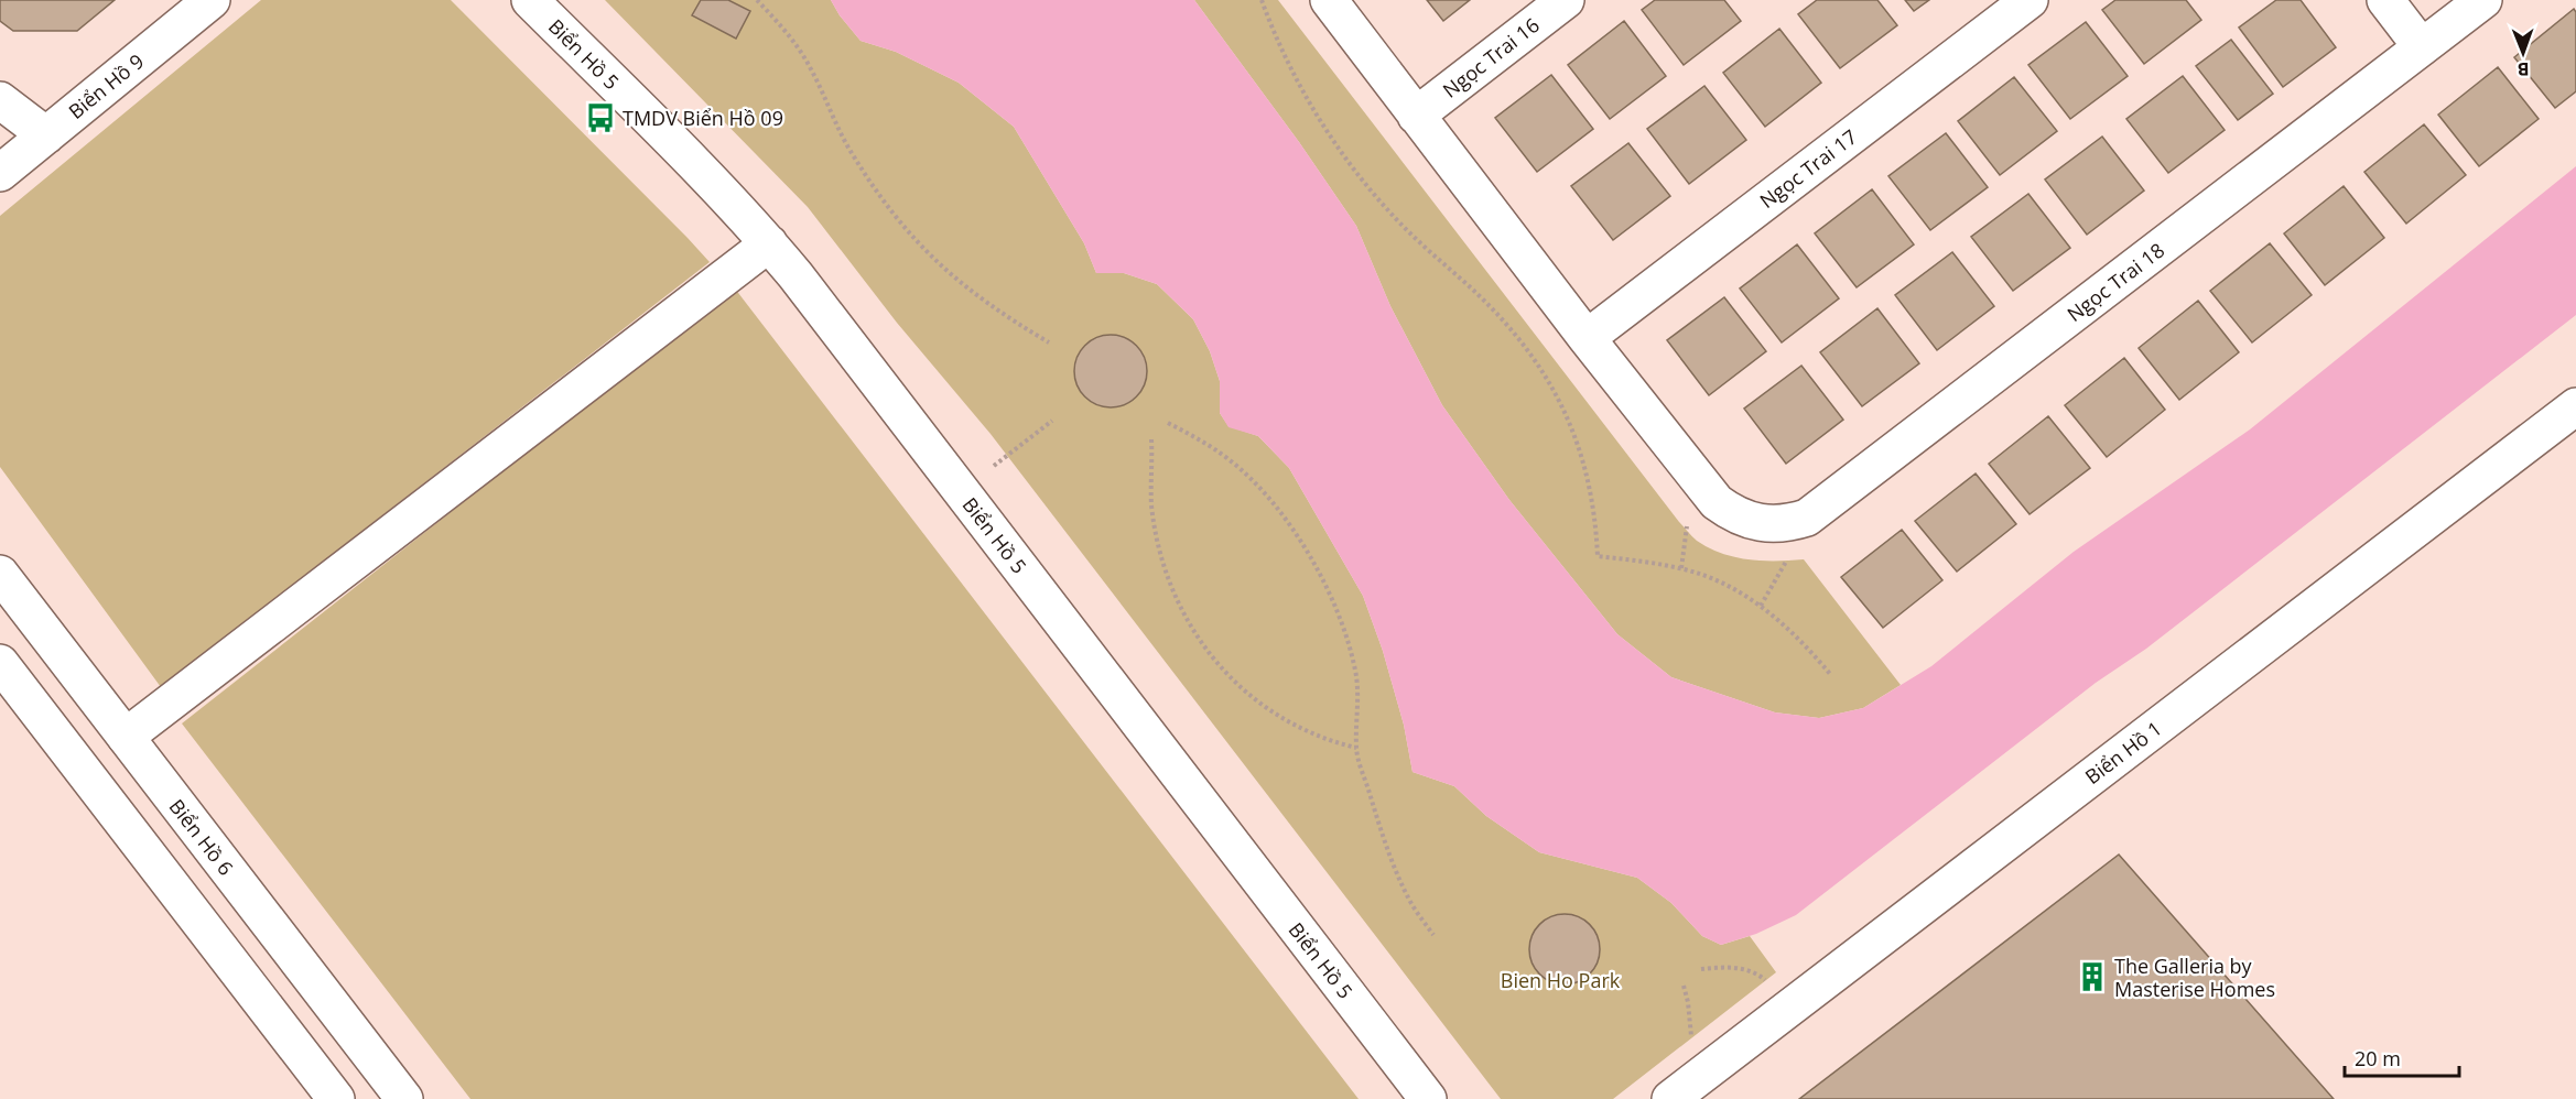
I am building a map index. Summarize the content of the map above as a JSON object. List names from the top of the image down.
{
  "streets": {
    "street": [
      "Biển Hồ 5",
      "Ngọc Trai 16",
      "Biển Hồ 9",
      "Ngọc Trai 17",
      "Ngọc Trai 18",
      "Biển Hồ 1",
      "Biển Hồ 6"
    ]
  },
  "crossings": [
    ["Ngọc Trai 17", "Ngọc Trai 18"]
  ],
  "parks": ["Bien Ho Park"],
  "places": {
    "bus stop": ["TMDV Biển Hồ 09"],
    "building": ["The Galleria by Masterise Homes"]
  },
  "scale_bar": "20 m",
  "north": "bottom"
}
